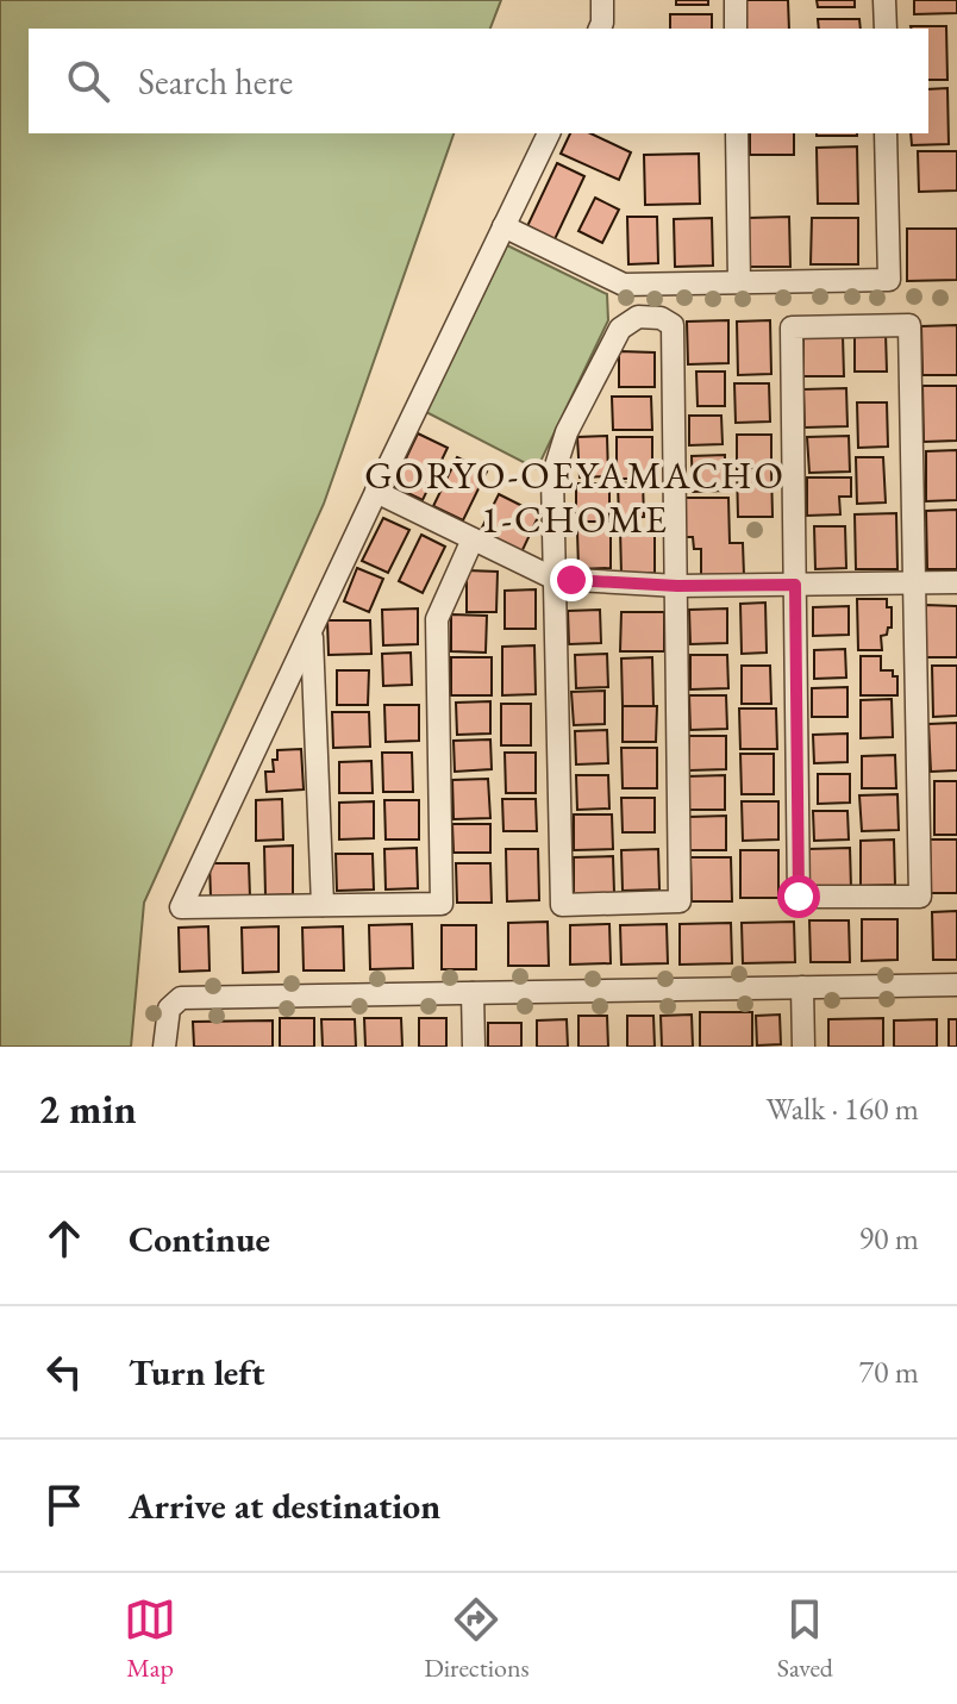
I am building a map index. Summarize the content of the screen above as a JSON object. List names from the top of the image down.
{
  "districts": ["GORYO-OEYAMACHO 1-CHOME"],
  "page": {
    "search": "Search here",
    "heading": ["2 min", "Walk · 160 m"],
    "list": [
      ["Continue", "90 m"],
      ["Turn left", "70 m"],
      "Arrive at destination"
    ],
    "nav": ["Map", "Directions", "Saved"]
  }
}
